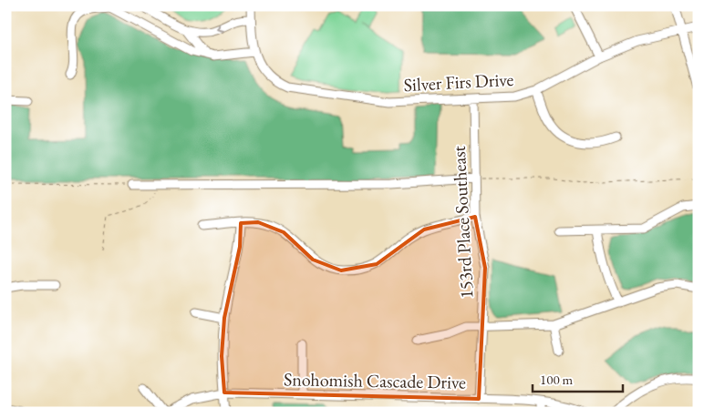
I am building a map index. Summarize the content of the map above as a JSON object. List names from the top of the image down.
{
  "streets": {
    "street": ["Silver Firs Drive", "153rd Place Southeast", "Snohomish Cascade Drive"]
  },
  "crossings": [
    ["Silver Firs Drive", "153rd Place Southeast"],
    ["153rd Place Southeast", "Snohomish Cascade Drive"]
  ],
  "scale_bar": "100 m"
}
